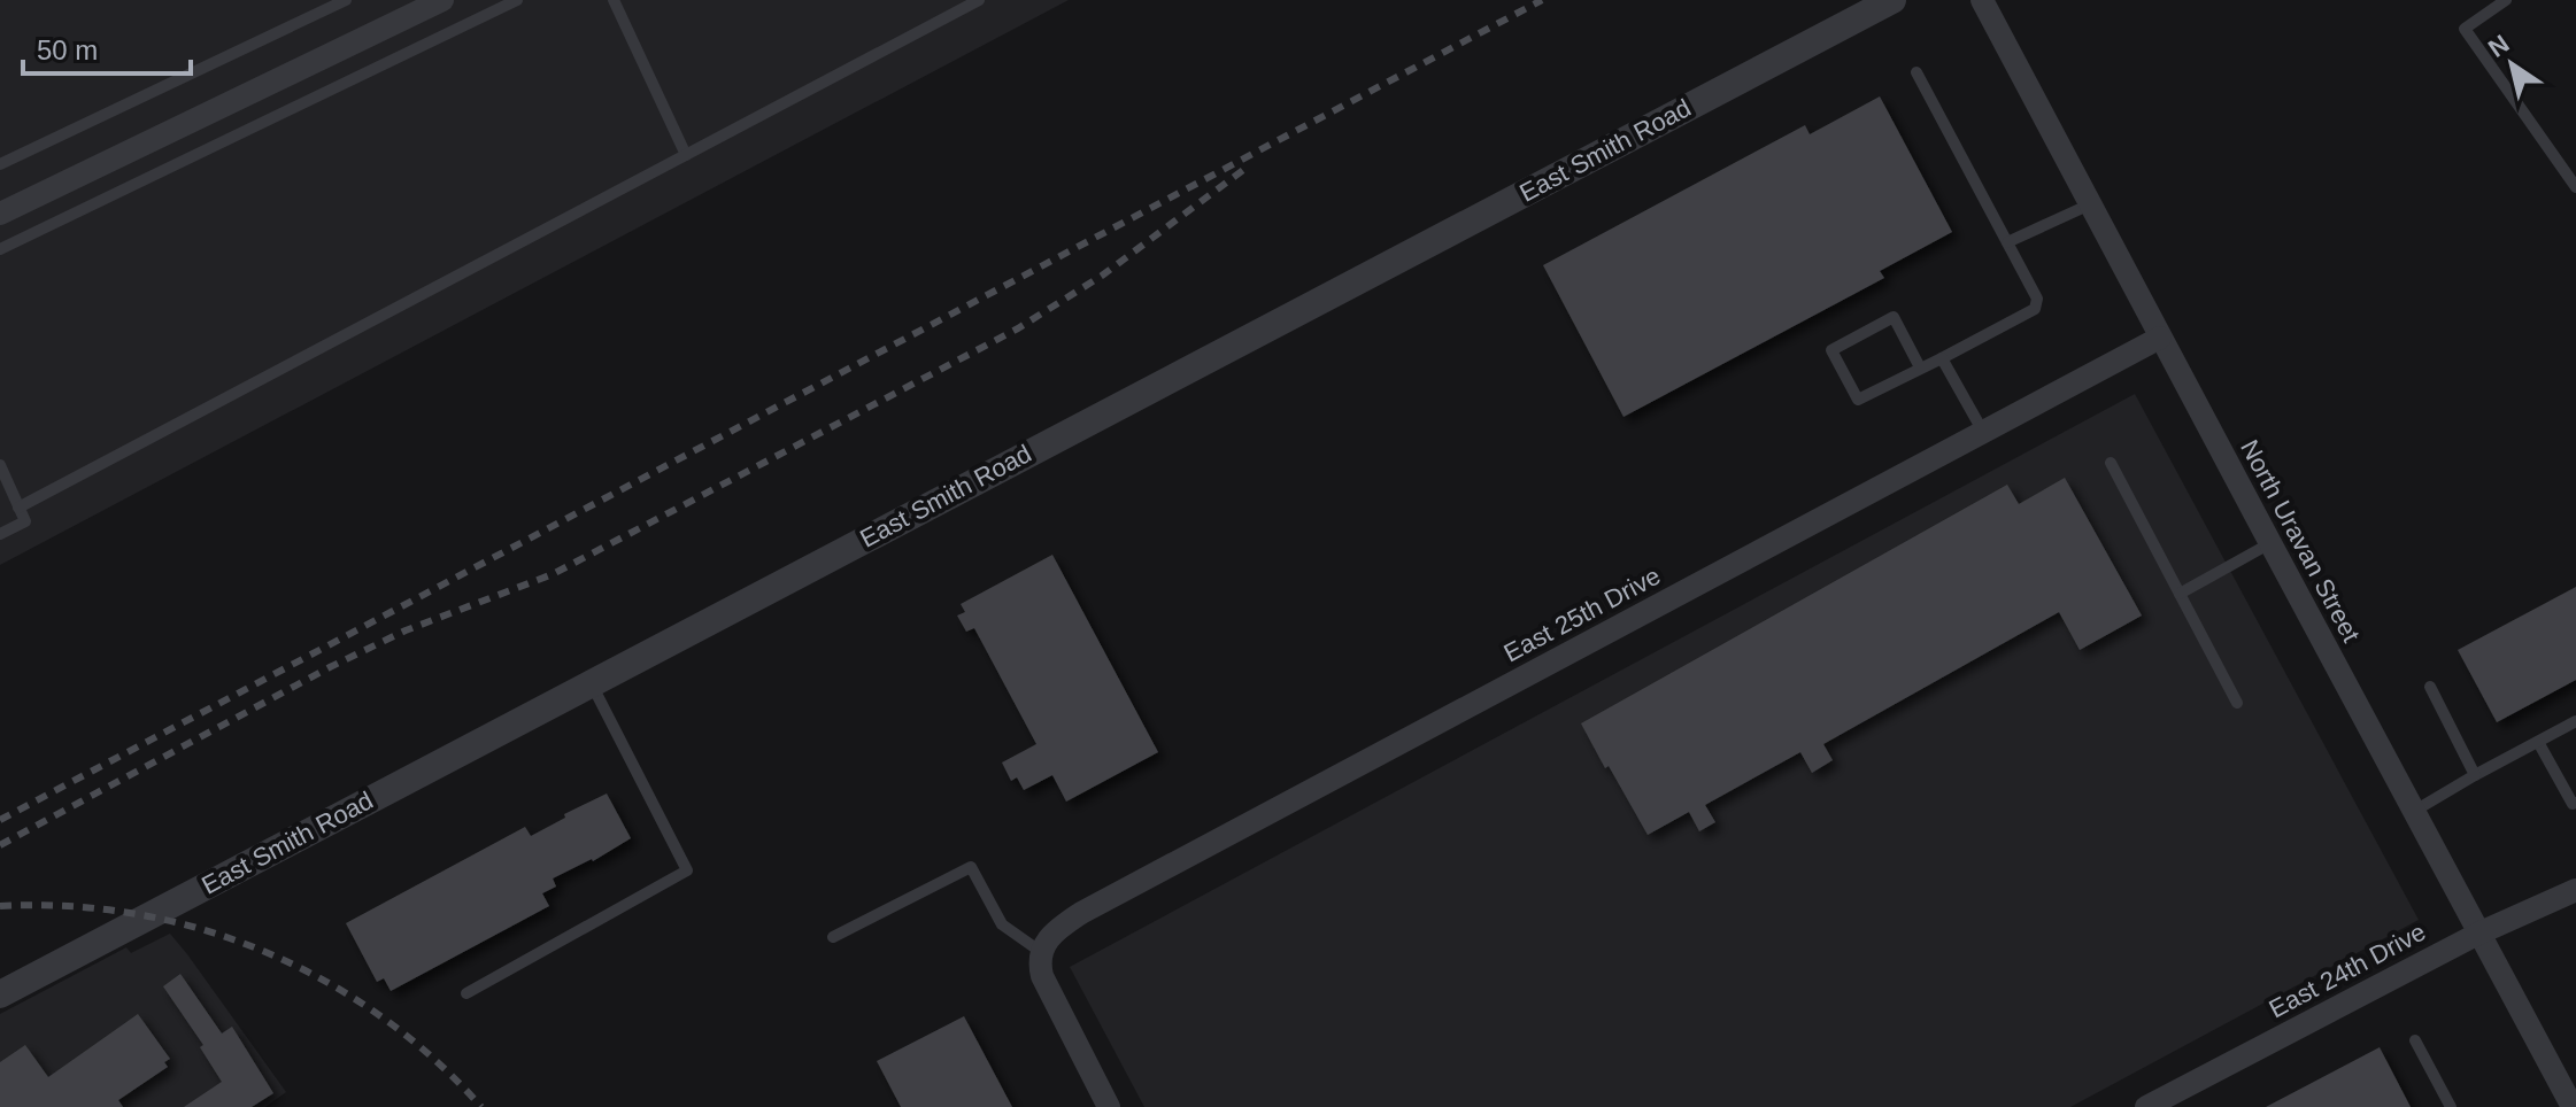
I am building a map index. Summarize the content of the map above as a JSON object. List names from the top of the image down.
{
  "streets": {
    "street": [
      "East Smith Road",
      "North Uravan Street",
      "East 25th Drive",
      "East 24th Drive"
    ]
  },
  "crossings": [
    ["North Uravan Street", "East 25th Drive"],
    ["North Uravan Street", "East 24th Drive"]
  ],
  "scale_bar": "50 m",
  "north": "top left"
}
